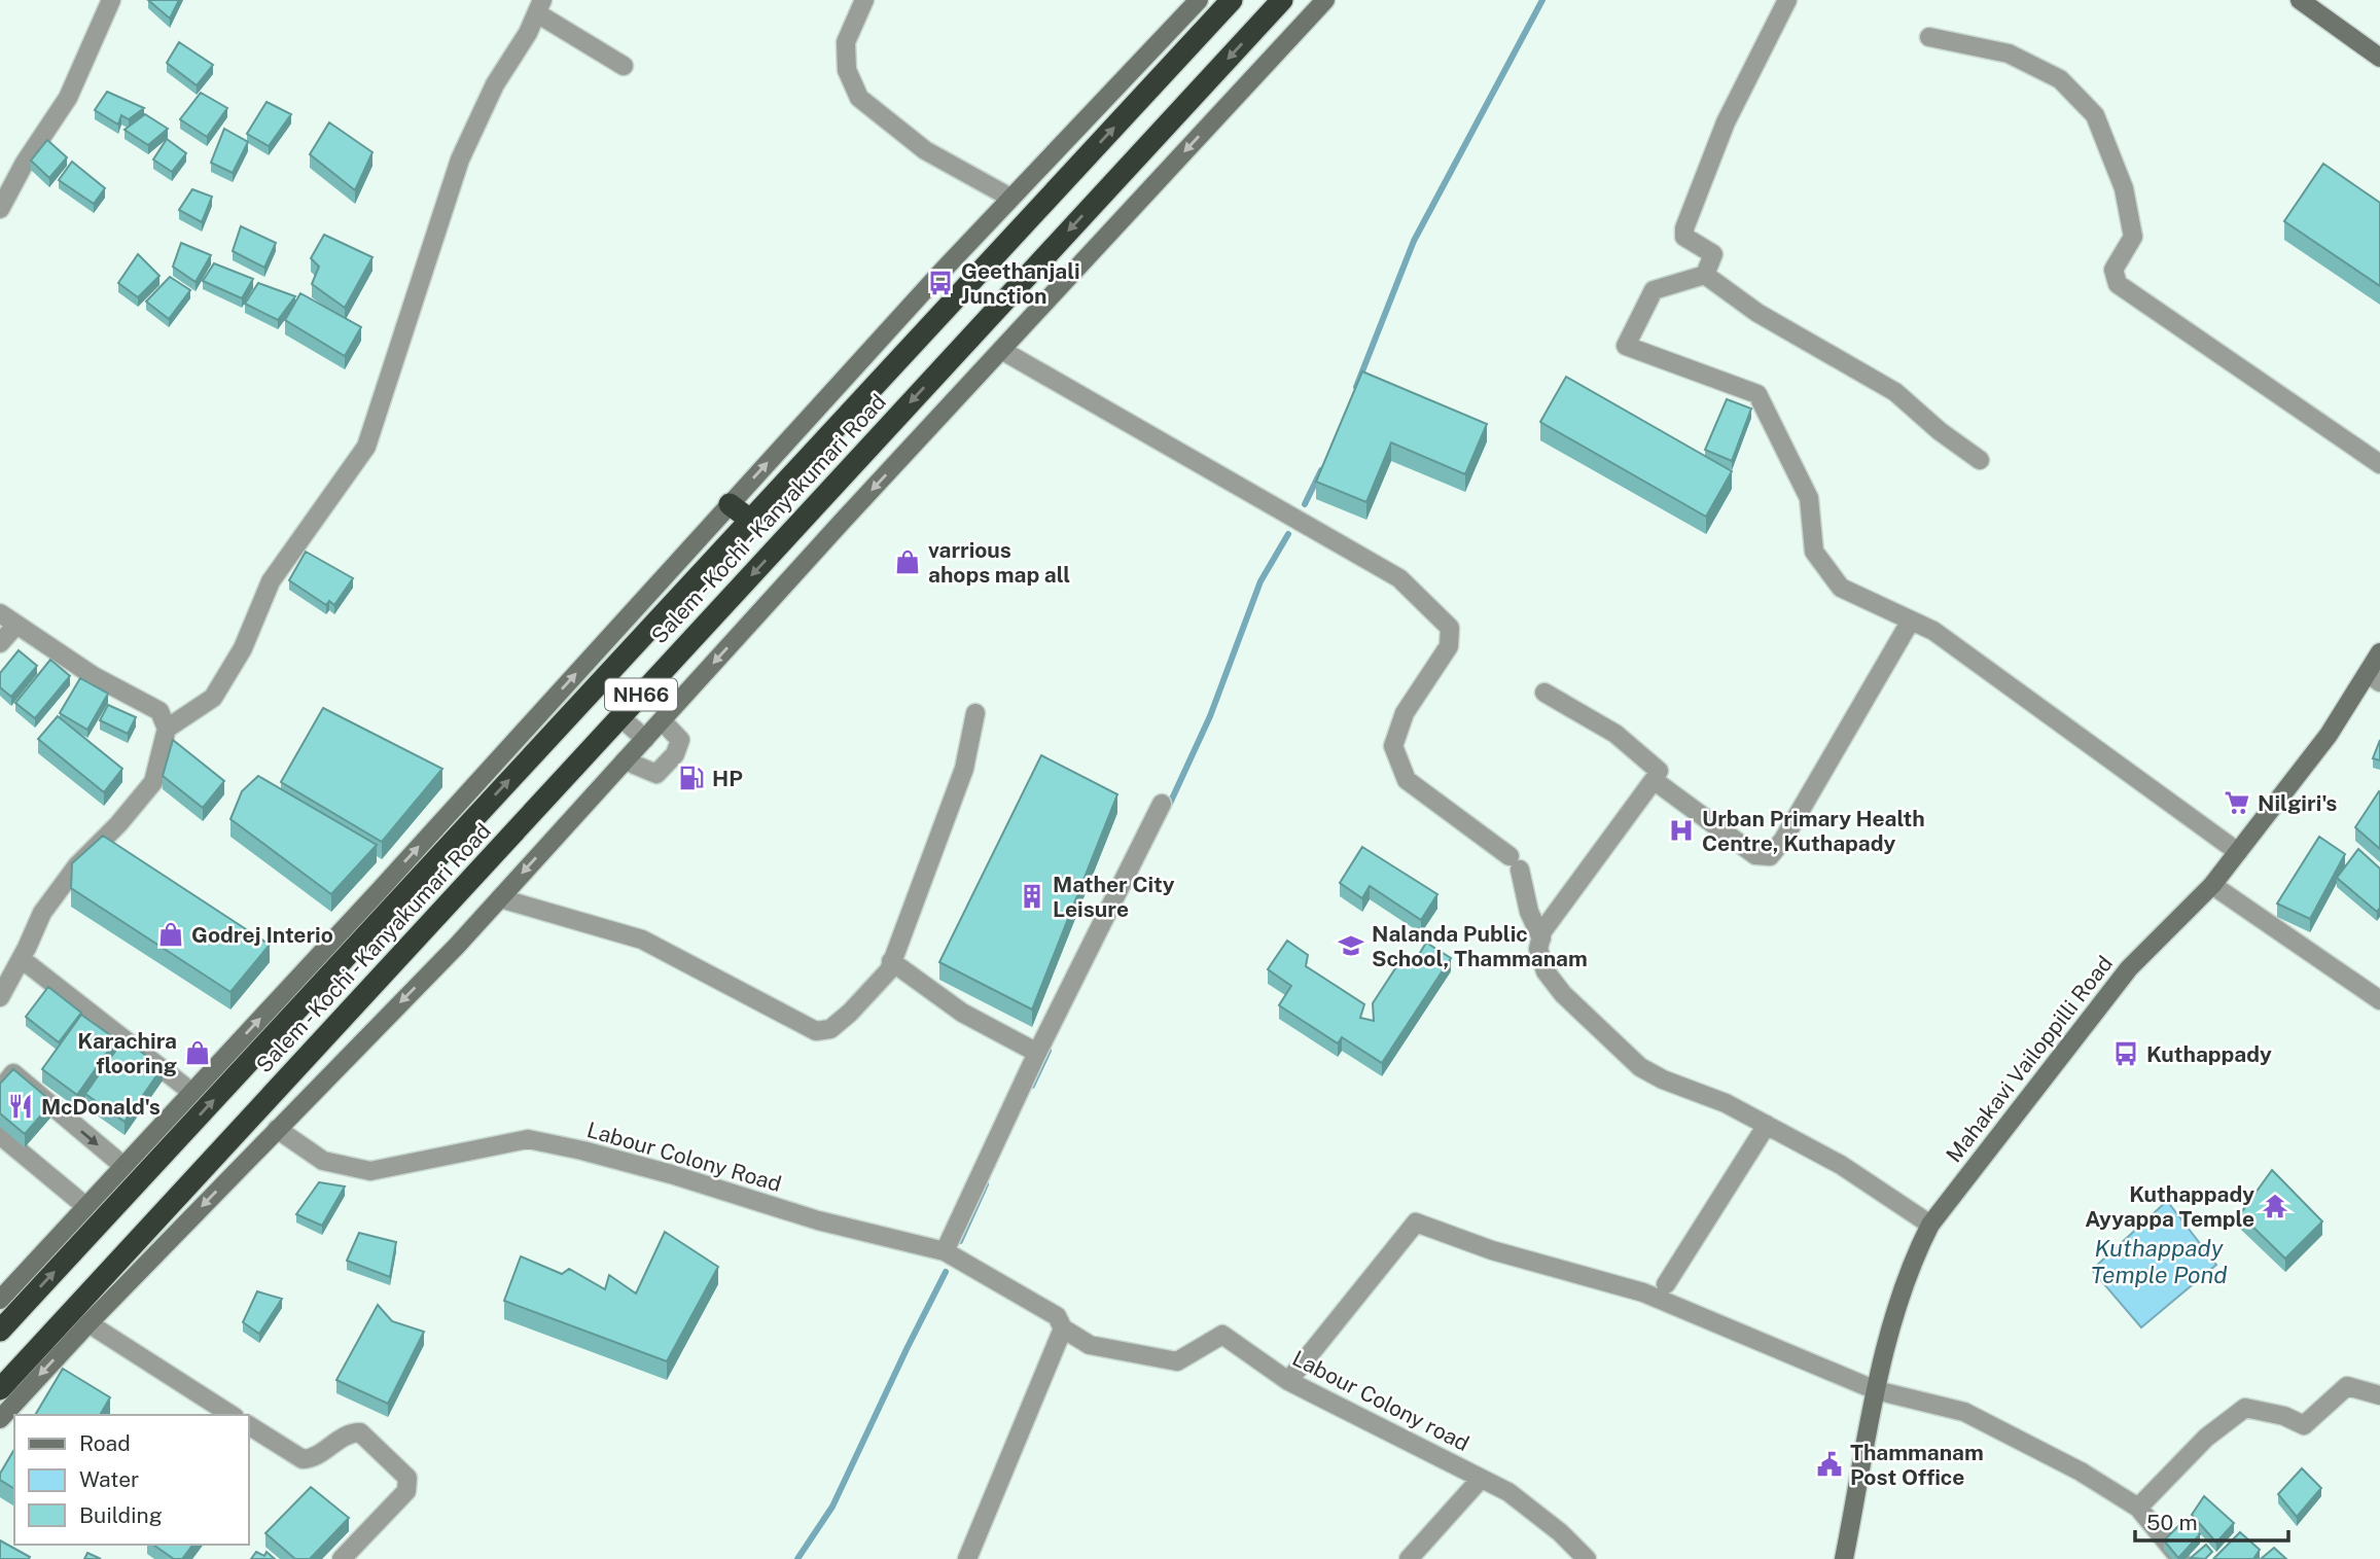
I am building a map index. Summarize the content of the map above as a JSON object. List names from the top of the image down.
{
  "streets": {
    "highway": ["Salem - Kochi - Kanyakumari Road", "NH66"],
    "street": ["Mahakavi Vailoppilli Road", "Labour Colony Road", "Labour Colony road"]
  },
  "crossings": [
    ["Labour Colony Road", "Labour Colony road"]
  ],
  "water": ["Kuthappady Temple Pond"],
  "places": {
    "bus stop": ["Geethanjali Junction", "Kuthappady"],
    "shop": ["varrious ahops map all", "Godrej Interio", "Karachira flooring"],
    "fuel station": ["HP"],
    "supermarket": ["Nilgiri's"],
    "hospital": ["Urban Primary Health Centre, Kuthapady"],
    "building": ["Mather City Leisure"],
    "school or university": ["Nalanda Public School, Thammanam"],
    "restaurant": ["McDonald's"],
    "temple": ["Kuthappady Ayyappa Temple"],
    "public building": ["Thammanam Post Office"]
  },
  "legend": ["Road", "Water", "Building"],
  "scale_bar": "50 m"
}
